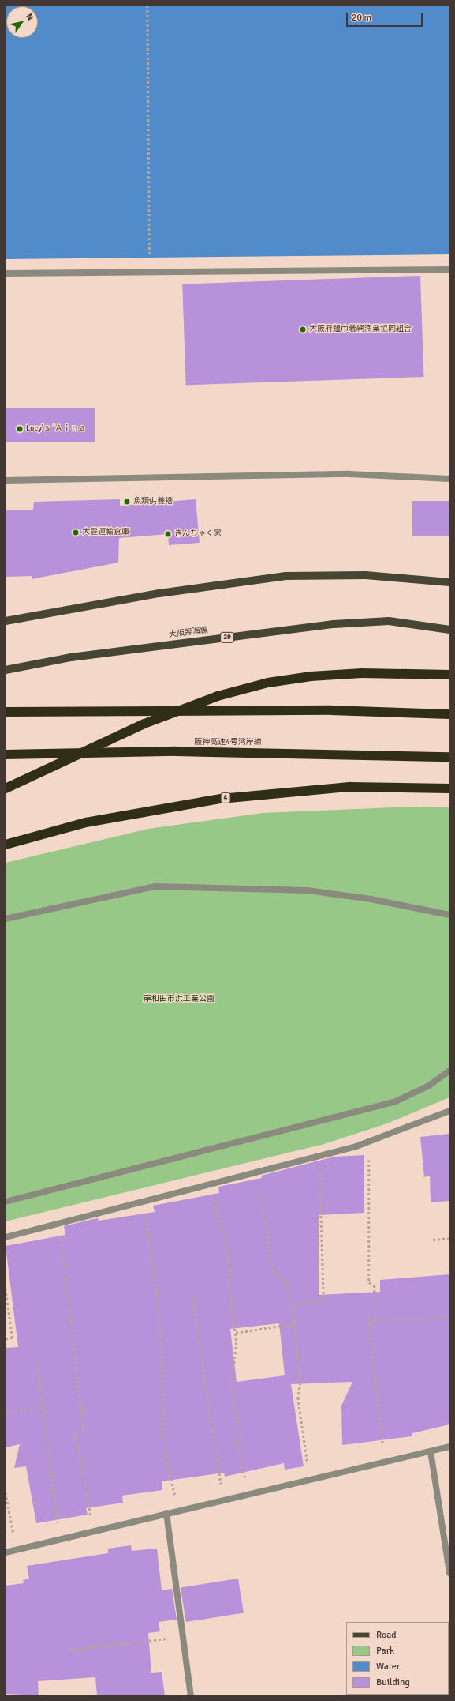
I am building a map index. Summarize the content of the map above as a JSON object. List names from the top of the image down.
{
  "streets": {
    "highway": ["阪神高速4号湾岸線", "4"],
    "main road": ["大阪臨海線", "29"]
  },
  "parks": ["岸和田市浜工業公園"],
  "places": [
    "大阪府鰮巾着網漁業協同組合",
    "Lucy’ｓ ’Ａｉｎａ",
    "魚類供養塔",
    "大豊運輸倉庫",
    "きんちゃく家"
  ],
  "legend": [
    "Road",
    "Park",
    "Water",
    "Building"
  ],
  "scale_bar": "20 m",
  "north": "top right"
}
